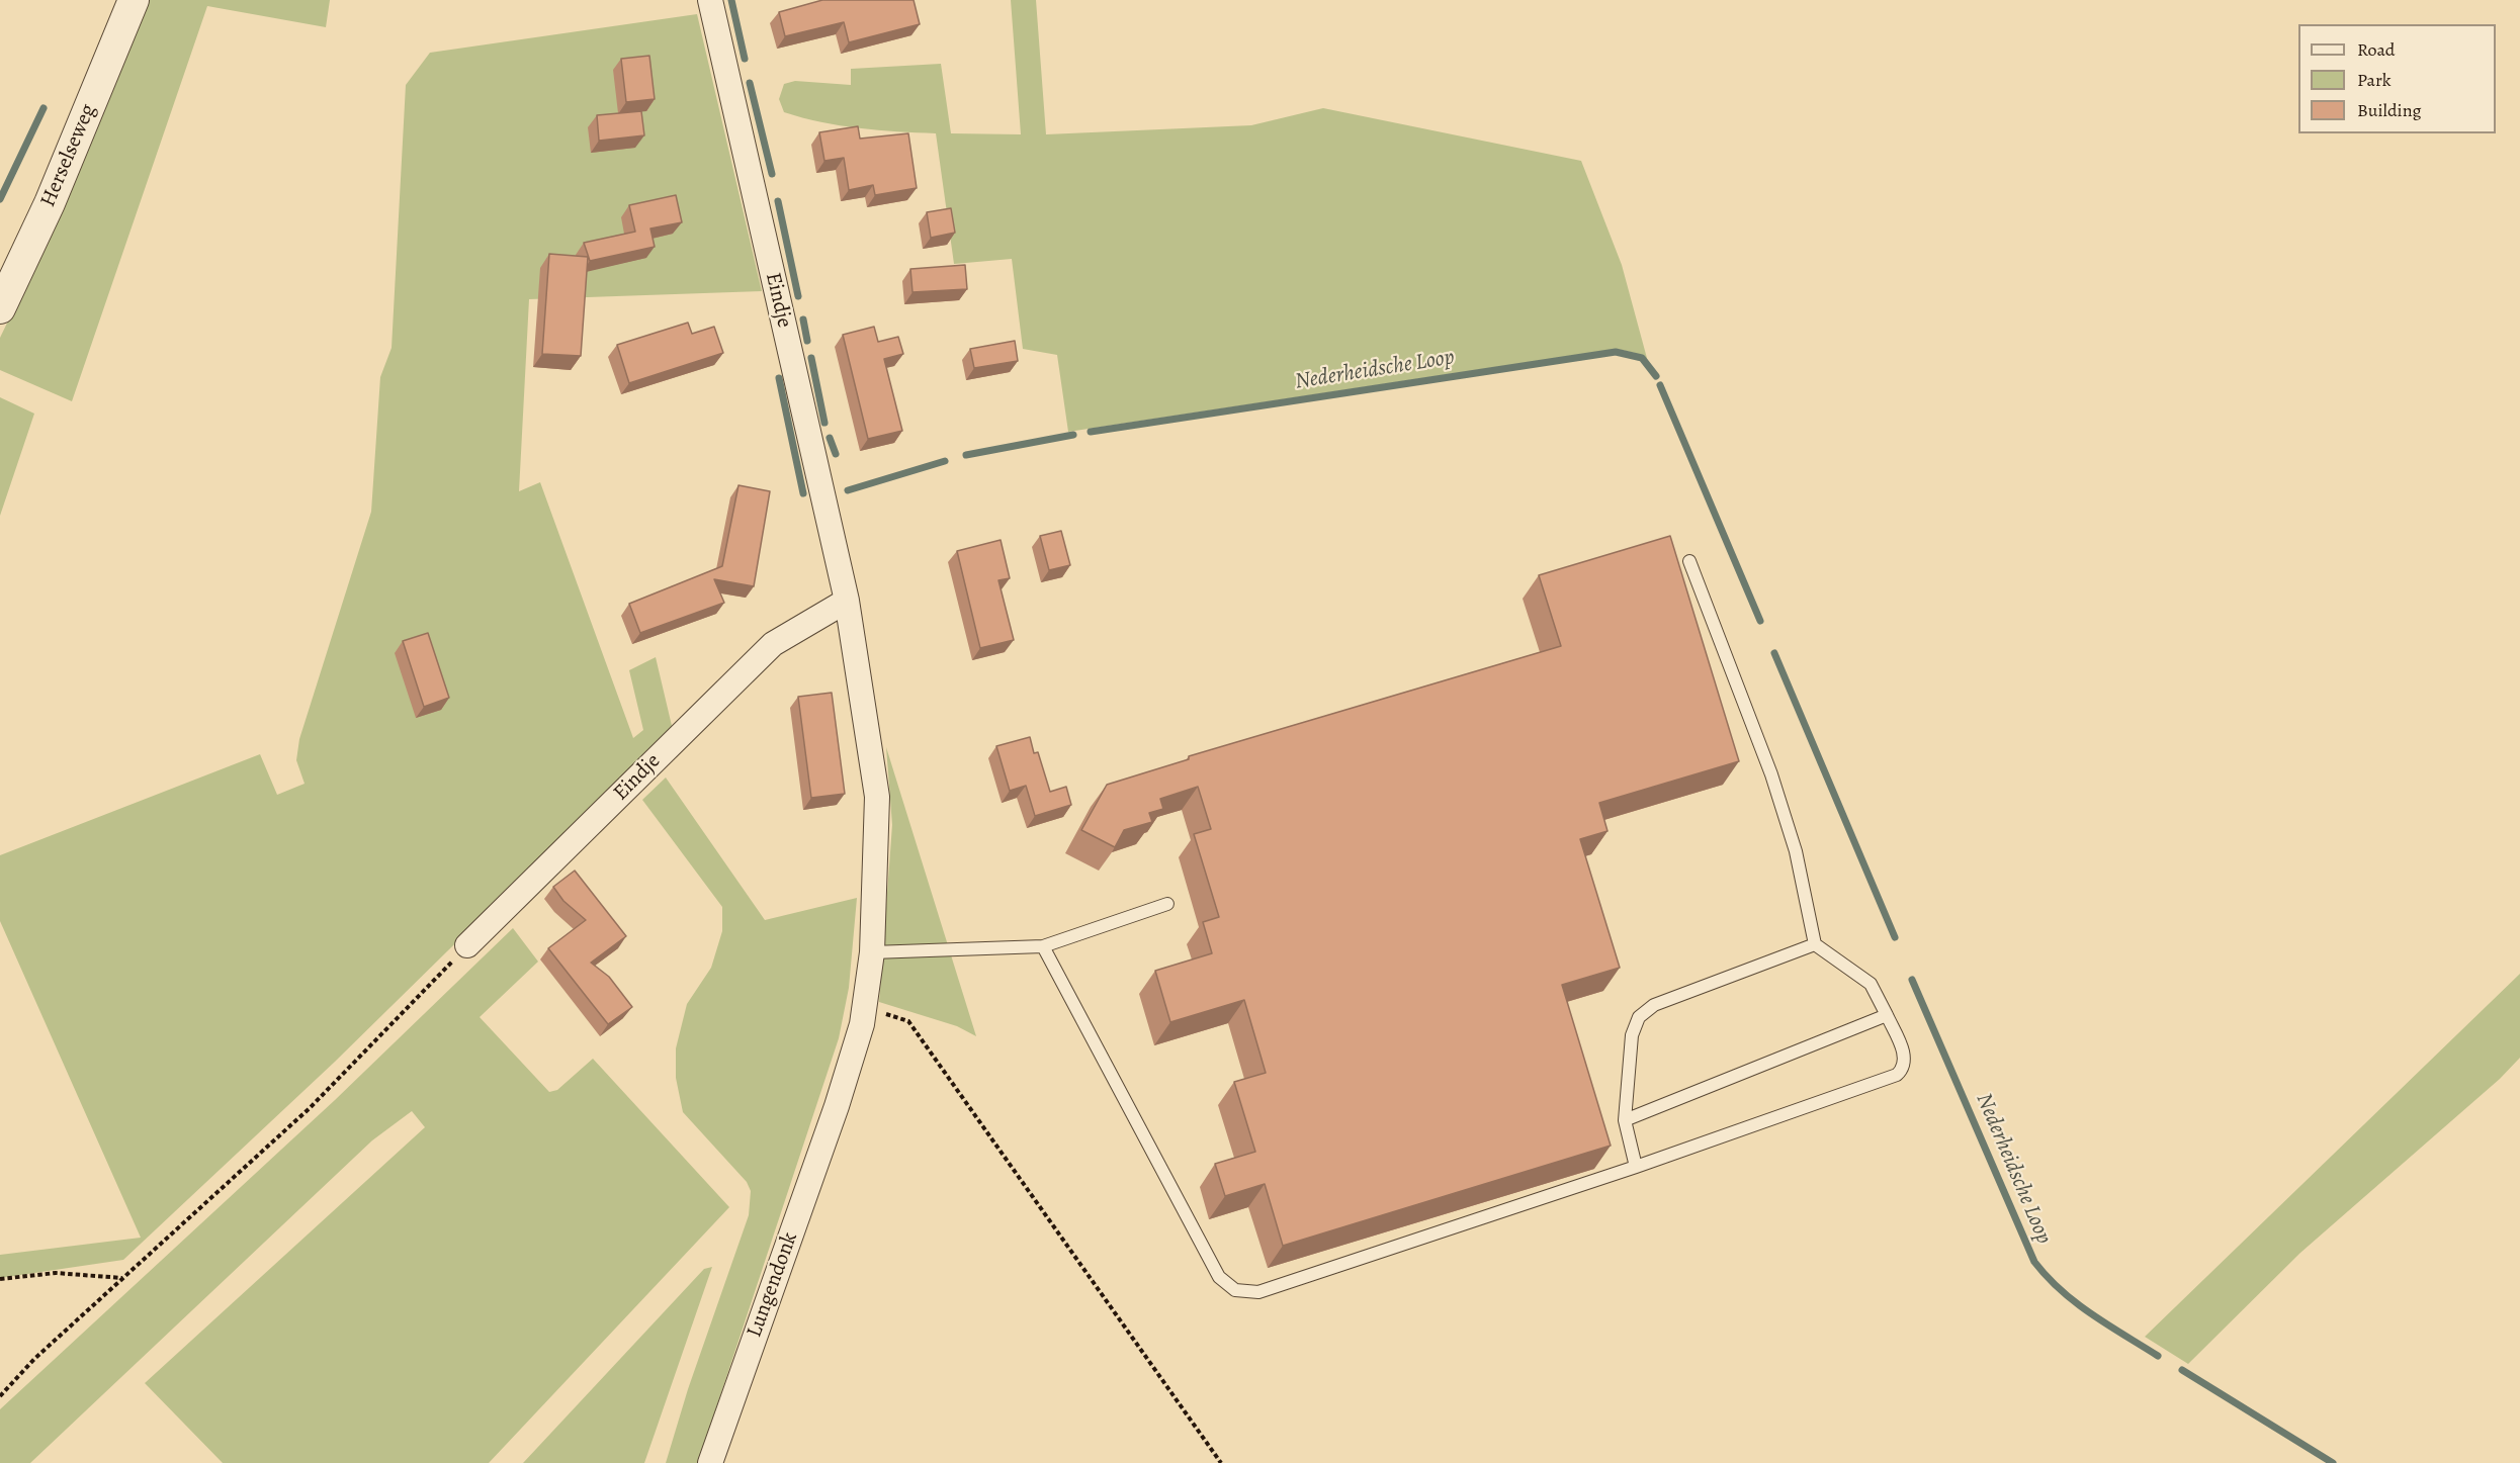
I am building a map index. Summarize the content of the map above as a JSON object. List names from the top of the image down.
{
  "streets": {
    "street": ["Herselseweg", "Eindje", "Lungendonk"]
  },
  "crossings": [
    ["Eindje", "Lungendonk"]
  ],
  "water": ["Nederheidsche Loop"],
  "legend": ["Road", "Park", "Building"]
}
